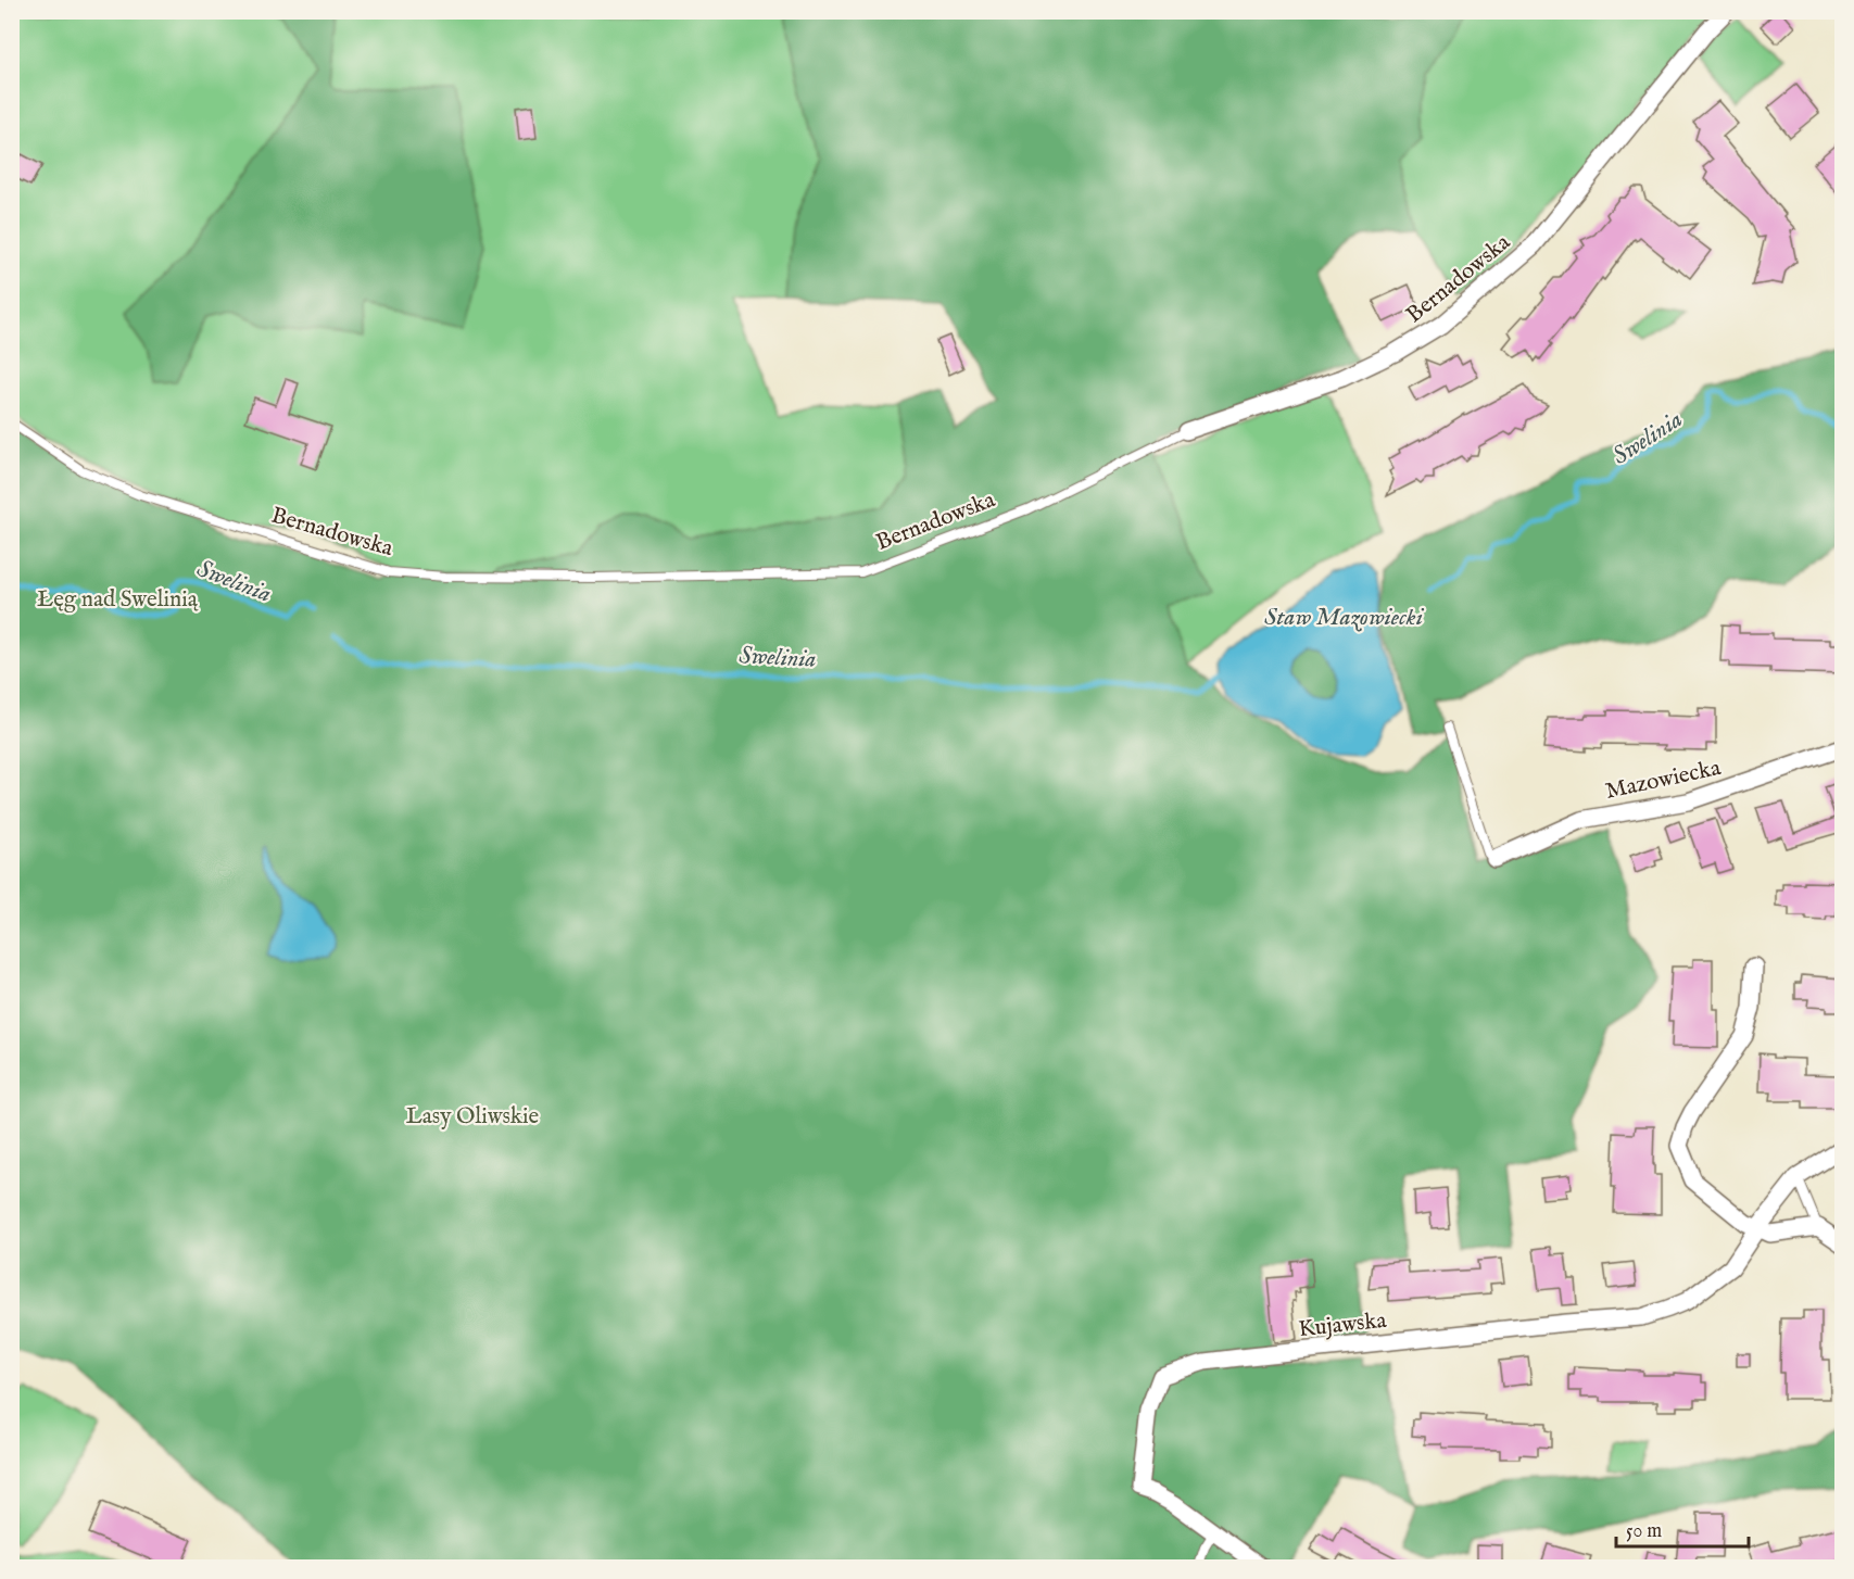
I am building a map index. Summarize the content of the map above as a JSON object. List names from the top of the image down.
{
  "streets": {
    "street": ["Bernadowska", "Mazowiecka", "Kujawska"]
  },
  "water": ["Swelinia", "Staw Mazowiecki"],
  "parks": ["Łęg nad Swelinią", "Lasy Oliwskie"],
  "scale_bar": "50 m"
}
